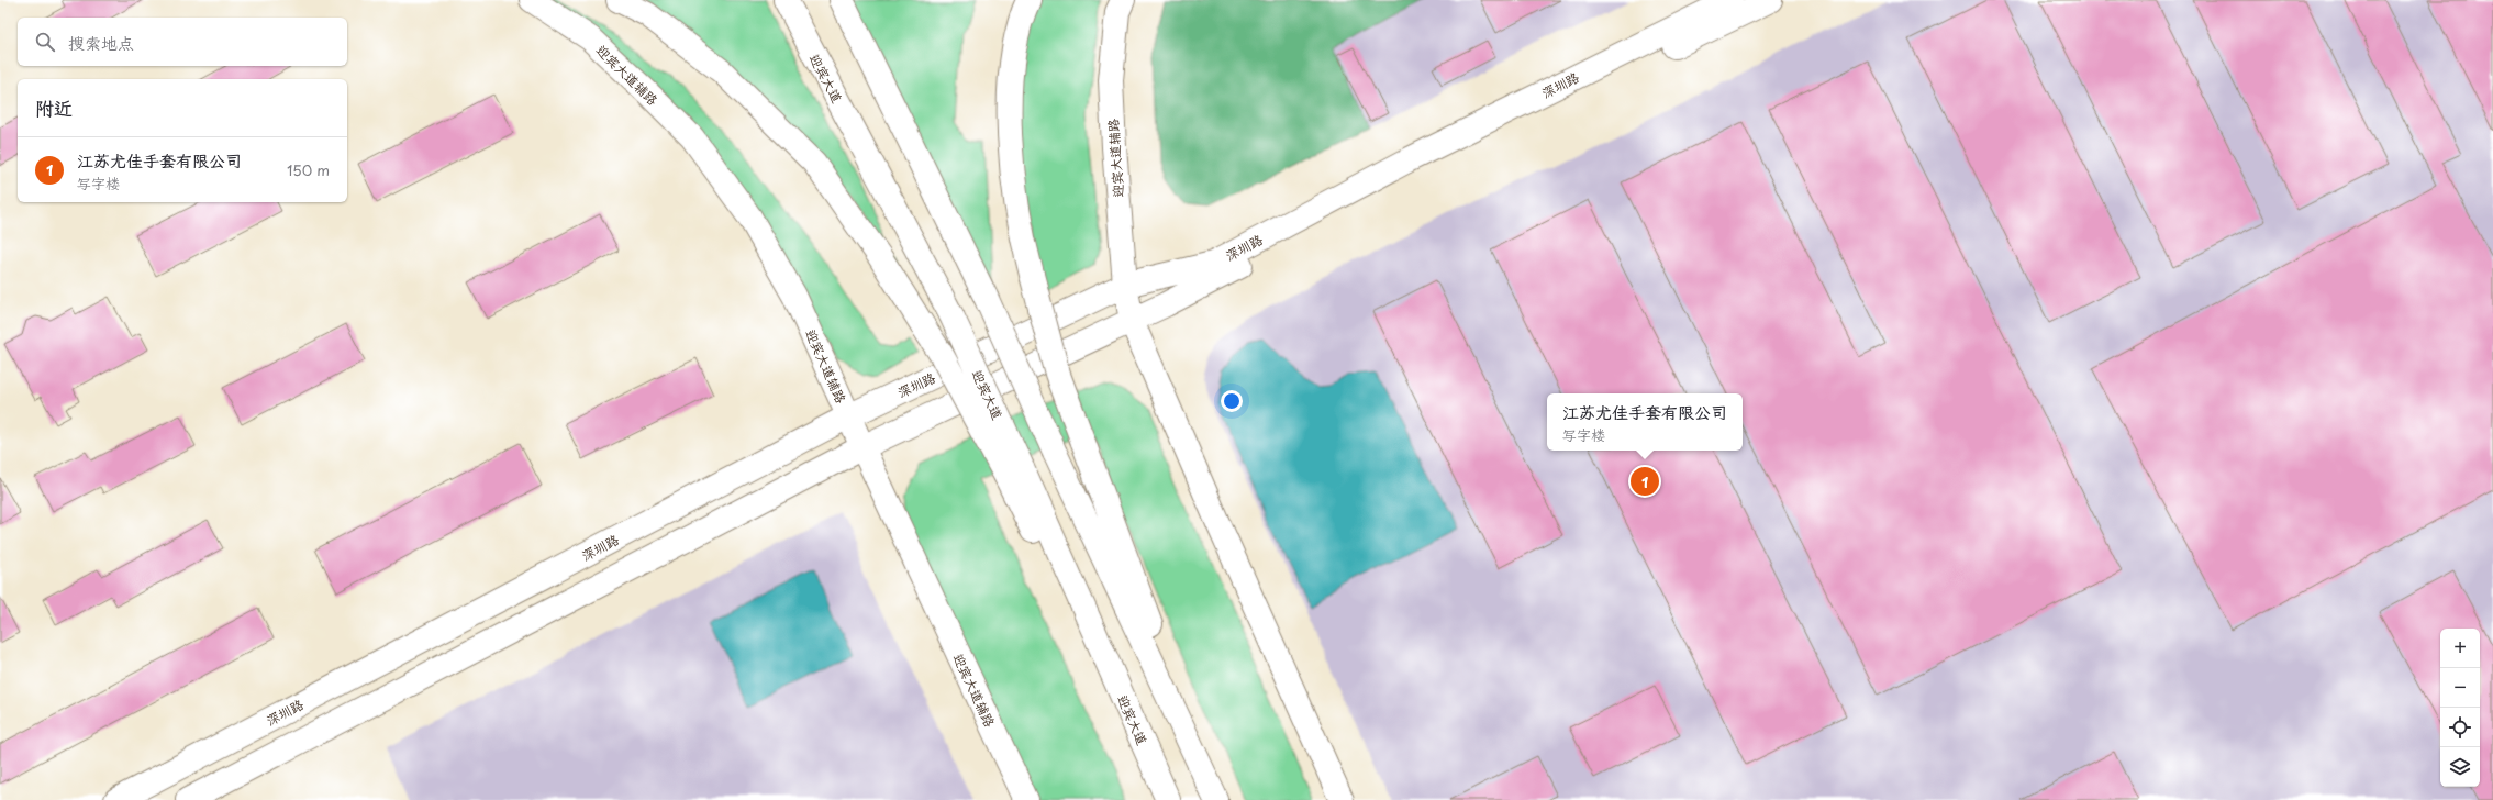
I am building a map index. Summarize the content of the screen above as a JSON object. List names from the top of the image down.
{
  "streets": {
    "main road": ["迎宾大道辅路", "迎宾大道", "深圳路"]
  },
  "crossings": [
    ["迎宾大道辅路", "深圳路"]
  ],
  "page": {
    "search": "搜索地点",
    "heading": "附近",
    "list": [
      {
        "mark": "1",
        "name": "江苏尤佳手套有限公司",
        "note": "写字楼",
        "value": "150 m"
      }
    ],
    "popup": ["江苏尤佳手套有限公司", "写字楼"],
    "pins": "1",
    "map_buttons": ["+", "−"]
  }
}
